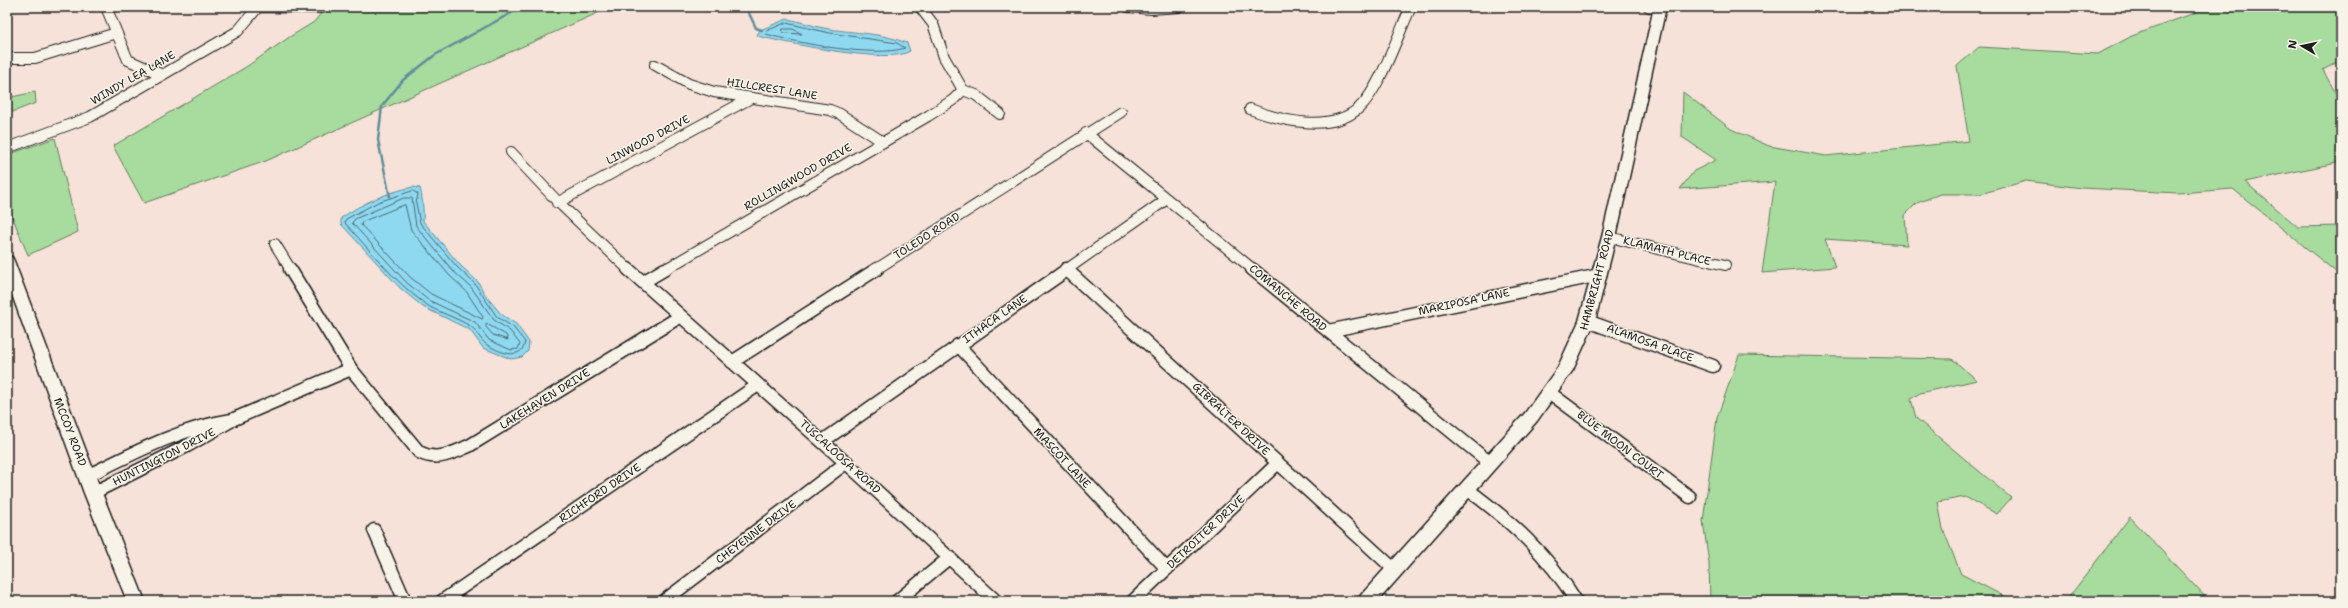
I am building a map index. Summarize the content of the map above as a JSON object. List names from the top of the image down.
{
  "streets": {
    "main road": ["HAMBRIGHT ROAD", "MCCOY ROAD"],
    "street": [
      "WINDY LEA LANE",
      "HILLCREST LANE",
      "LINWOOD DRIVE",
      "ROLLINGWOOD DRIVE",
      "TOLEDO ROAD",
      "KLAMATH PLACE",
      "COMANCHE ROAD",
      "MARIPOSA LANE",
      "ITHACA LANE",
      "ALAMOSA PLACE",
      "LAKEHAVEN DRIVE",
      "GIBRALTER DRIVE",
      "BLUE MOON COURT",
      "HUNTINGTON DRIVE",
      "TUSCALOOSA ROAD",
      "MASCOT LANE",
      "RICHFORD DRIVE",
      "CHEYENNE DRIVE",
      "DETROITER DRIVE"
    ]
  },
  "crossings": [
    ["HILLCREST LANE", "LINWOOD DRIVE"],
    ["HILLCREST LANE", "ROLLINGWOOD DRIVE"],
    ["TOLEDO ROAD", "COMANCHE ROAD"],
    ["TOLEDO ROAD", "TUSCALOOSA ROAD"],
    ["KLAMATH PLACE", "HAMBRIGHT ROAD"],
    ["HAMBRIGHT ROAD", "COMANCHE ROAD"],
    ["HAMBRIGHT ROAD", "MARIPOSA LANE"],
    ["HAMBRIGHT ROAD", "ALAMOSA PLACE"],
    ["HAMBRIGHT ROAD", "GIBRALTER DRIVE"],
    ["HAMBRIGHT ROAD", "BLUE MOON COURT"],
    ["COMANCHE ROAD", "MARIPOSA LANE"],
    ["COMANCHE ROAD", "ITHACA LANE"],
    ["ITHACA LANE", "GIBRALTER DRIVE"],
    ["ITHACA LANE", "TUSCALOOSA ROAD"],
    ["ITHACA LANE", "MASCOT LANE"],
    ["LAKEHAVEN DRIVE", "HUNTINGTON DRIVE"],
    ["LAKEHAVEN DRIVE", "TUSCALOOSA ROAD"],
    ["GIBRALTER DRIVE", "DETROITER DRIVE"],
    ["MCCOY ROAD", "HUNTINGTON DRIVE"],
    ["TUSCALOOSA ROAD", "RICHFORD DRIVE"],
    ["TUSCALOOSA ROAD", "CHEYENNE DRIVE"],
    ["MASCOT LANE", "DETROITER DRIVE"]
  ],
  "north": "left"
}
